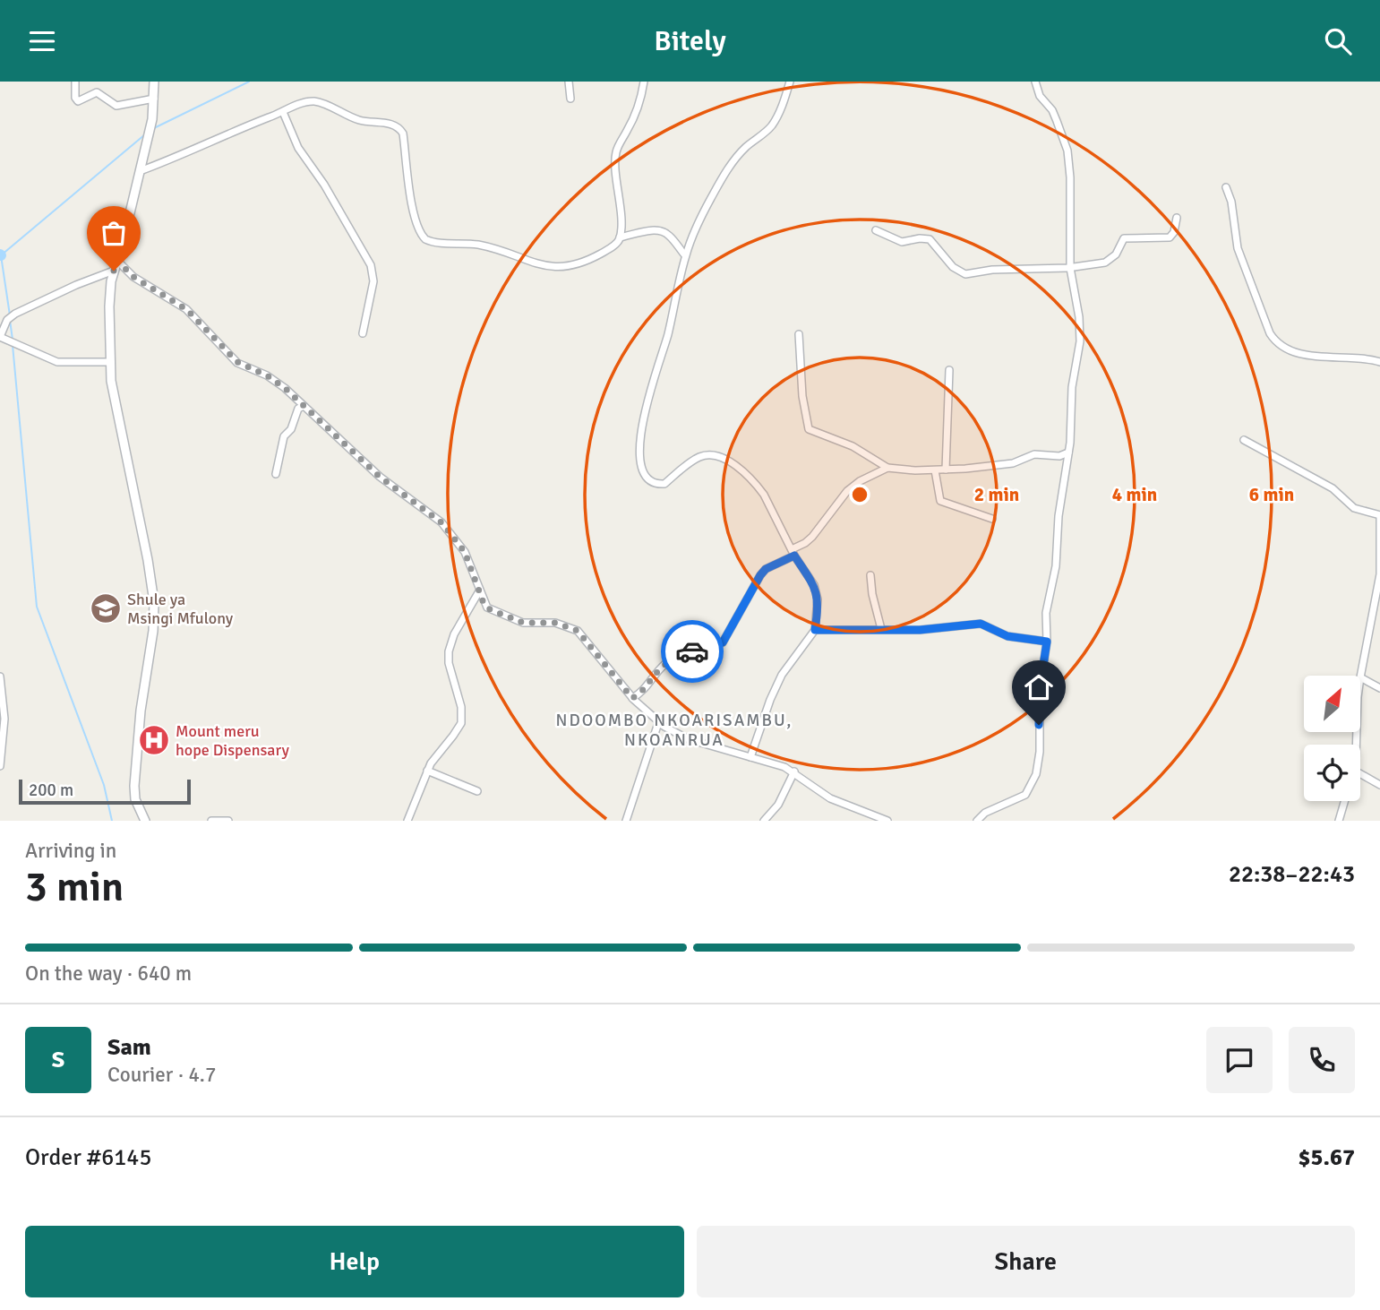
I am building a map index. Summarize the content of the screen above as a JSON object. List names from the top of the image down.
{
  "districts": ["NDOOMBO NKOARISAMBU, NKOANRUA"],
  "places": {
    "school or university": ["Shule ya Msingi Mfulony"],
    "hospital": ["Mount meru hope Dispensary"]
  },
  "scale_bar": "200 m",
  "north": "top right",
  "page": {
    "header": "Bitely",
    "scale": "200 m",
    "heading": ["3 min", "Arriving in", "22:38–22:43"],
    "panel": [
      "Sam",
      "Courier · 4.7",
      "Order #6145",
      "$5.67"
    ],
    "bar": "On the way · 640 m",
    "round": "S",
    "buttons": ["Help", "Share"]
  },
  "rings": ["2 min", "4 min", "6 min"]
}
